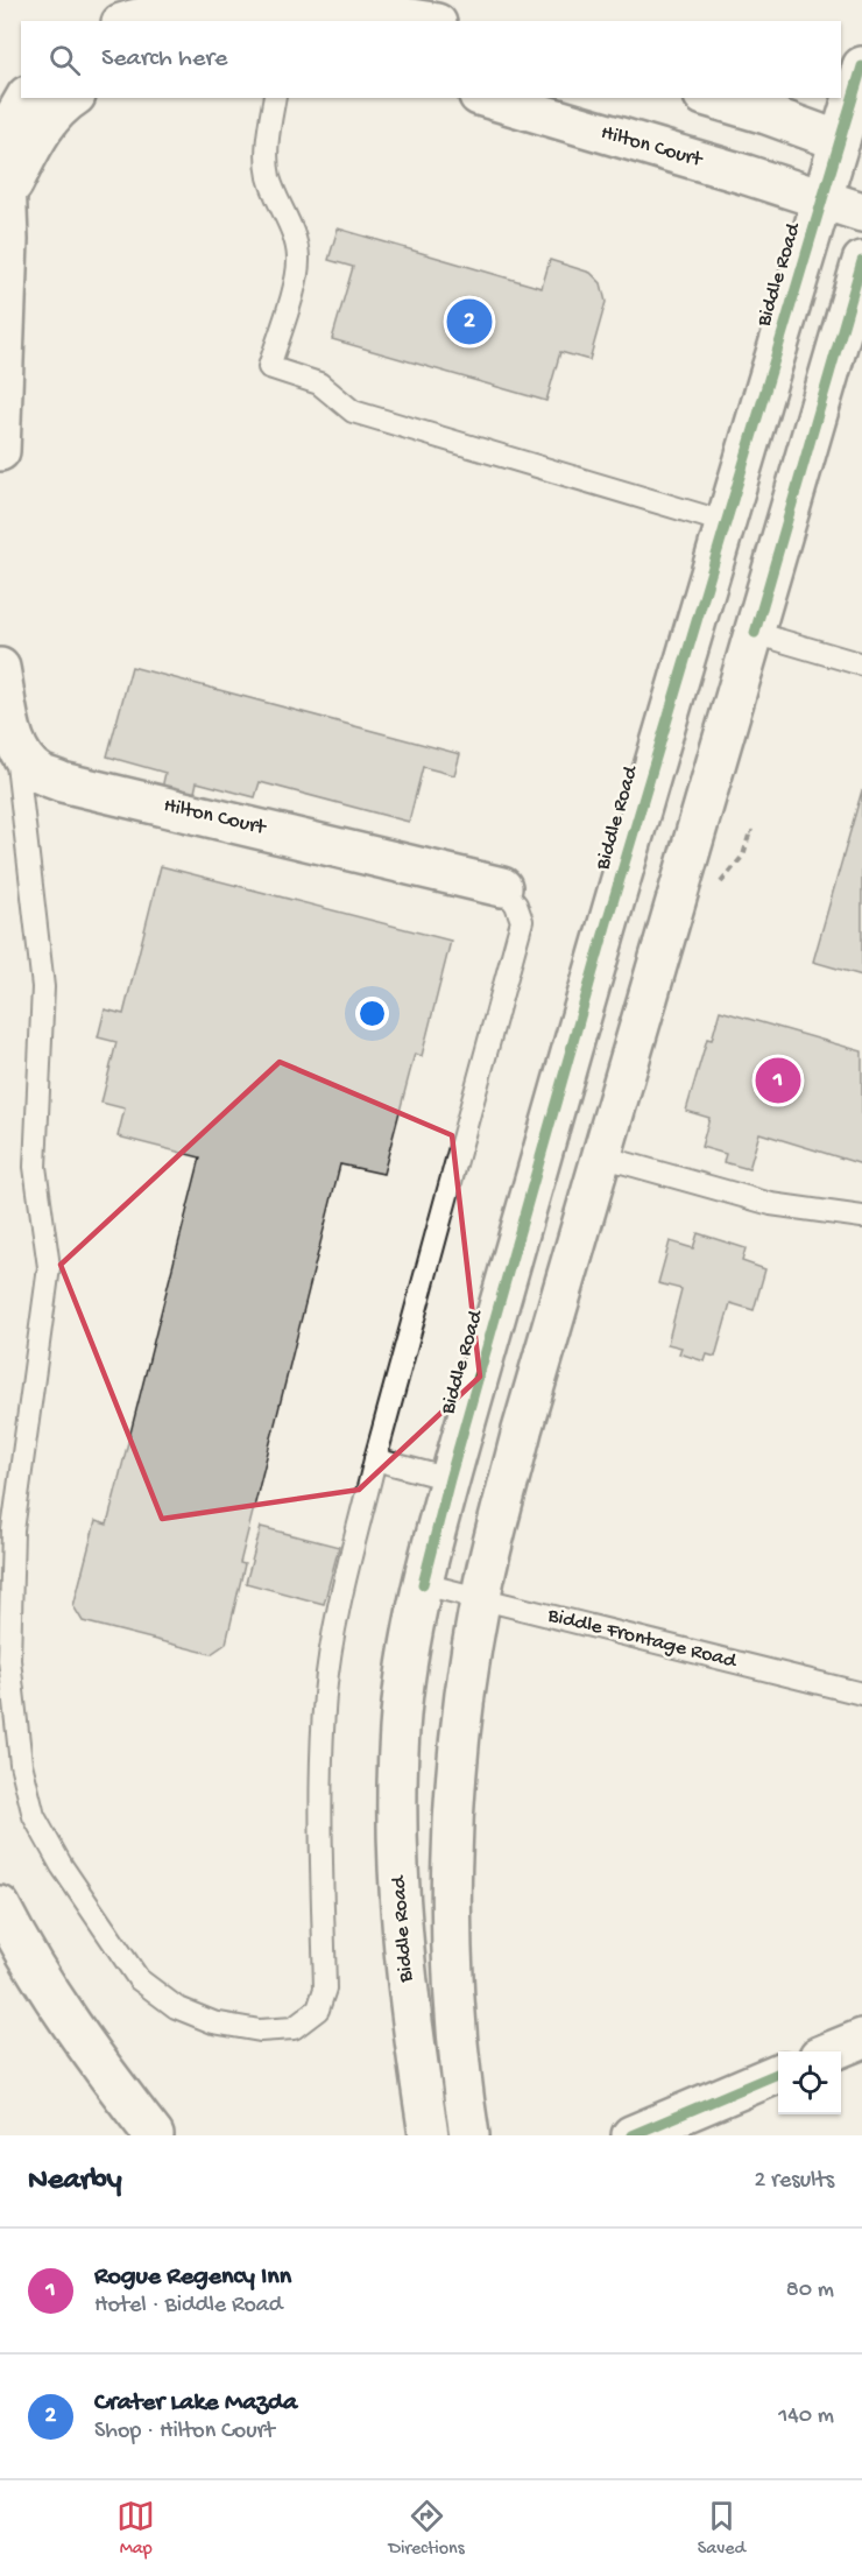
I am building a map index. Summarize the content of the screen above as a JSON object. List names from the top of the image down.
{
  "streets": {
    "main road": ["Hilton Court", "Biddle Road"],
    "lane": ["Biddle Frontage Road"]
  },
  "crossings": [
    ["Hilton Court", "Biddle Road"],
    ["Biddle Road", "Biddle Frontage Road"]
  ],
  "page": {
    "search": "Search here",
    "pins": ["2", "1"],
    "heading": ["Nearby", "2 results"],
    "list": [
      {
        "mark": "1",
        "name": "Rogue Regency Inn",
        "note": "Hotel · Biddle Road",
        "value": "80 m"
      },
      {
        "mark": "2",
        "name": "Crater Lake Mazda",
        "note": "Shop · Hilton Court",
        "value": "140 m"
      }
    ],
    "nav": ["Map", "Directions", "Saved"]
  }
}
